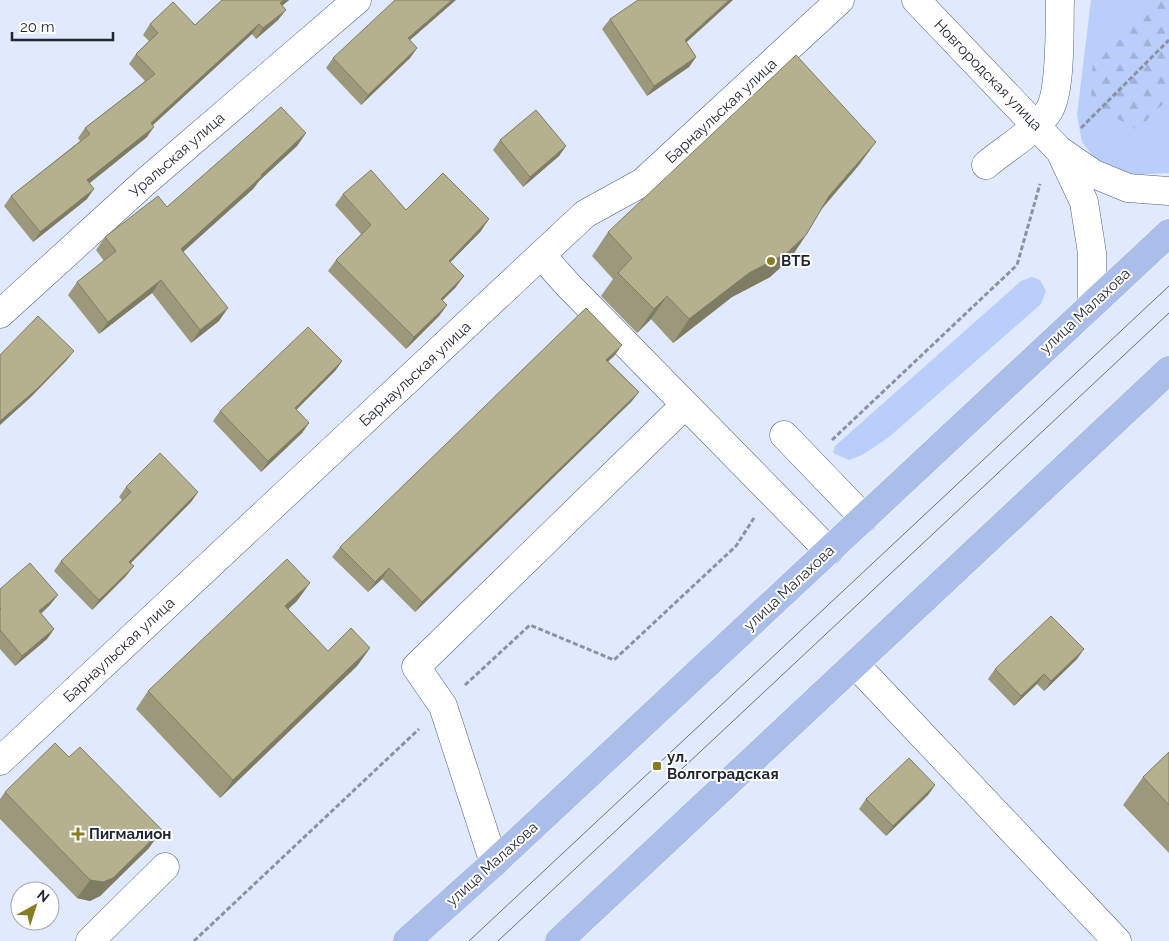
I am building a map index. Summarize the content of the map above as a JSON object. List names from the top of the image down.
{
  "streets": {
    "main road": ["улица Малахова"],
    "street": ["Новгородская улица", "Барнаульская улица", "Уральская улица"]
  },
  "places": {
    "other": ["ВТБ"],
    "transit": ["ул. Волгоградская"],
    "health": ["Пигмалион"]
  },
  "scale_bar": "20 m",
  "north": "top right"
}
